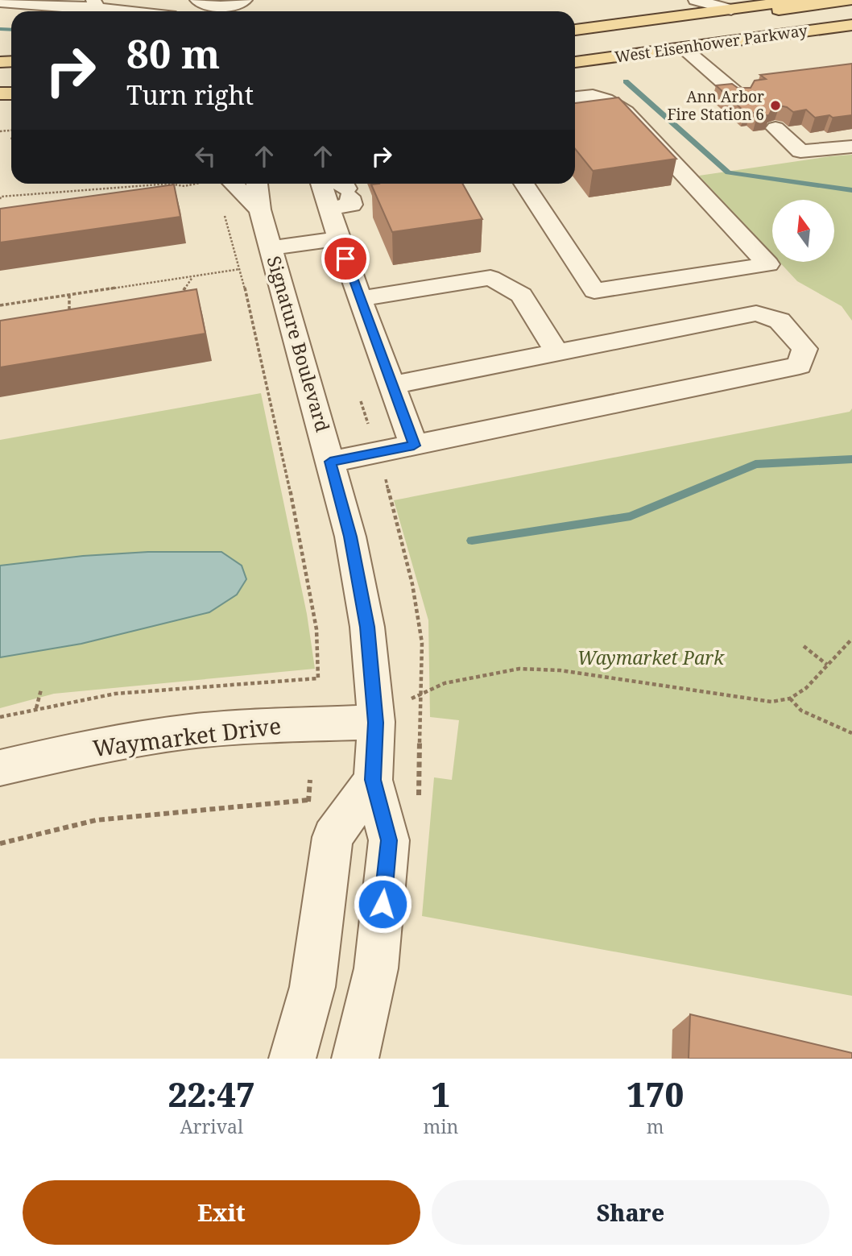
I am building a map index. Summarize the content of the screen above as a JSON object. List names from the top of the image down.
{
  "streets": {
    "main road": ["West Eisenhower Parkway"],
    "street": ["Signature Boulevard", "Waymarket Drive"]
  },
  "crossings": [
    ["Signature Boulevard", "Waymarket Drive"]
  ],
  "parks": ["Waymarket Park"],
  "places": ["Ann Arbor Fire Station 6"],
  "north": "top",
  "page": {
    "turn": ["80 m", "Turn right"],
    "eta": [
      "22:47",
      "Arrival",
      "1",
      "min",
      "170",
      "m"
    ],
    "buttons": ["Exit", "Share"]
  }
}
